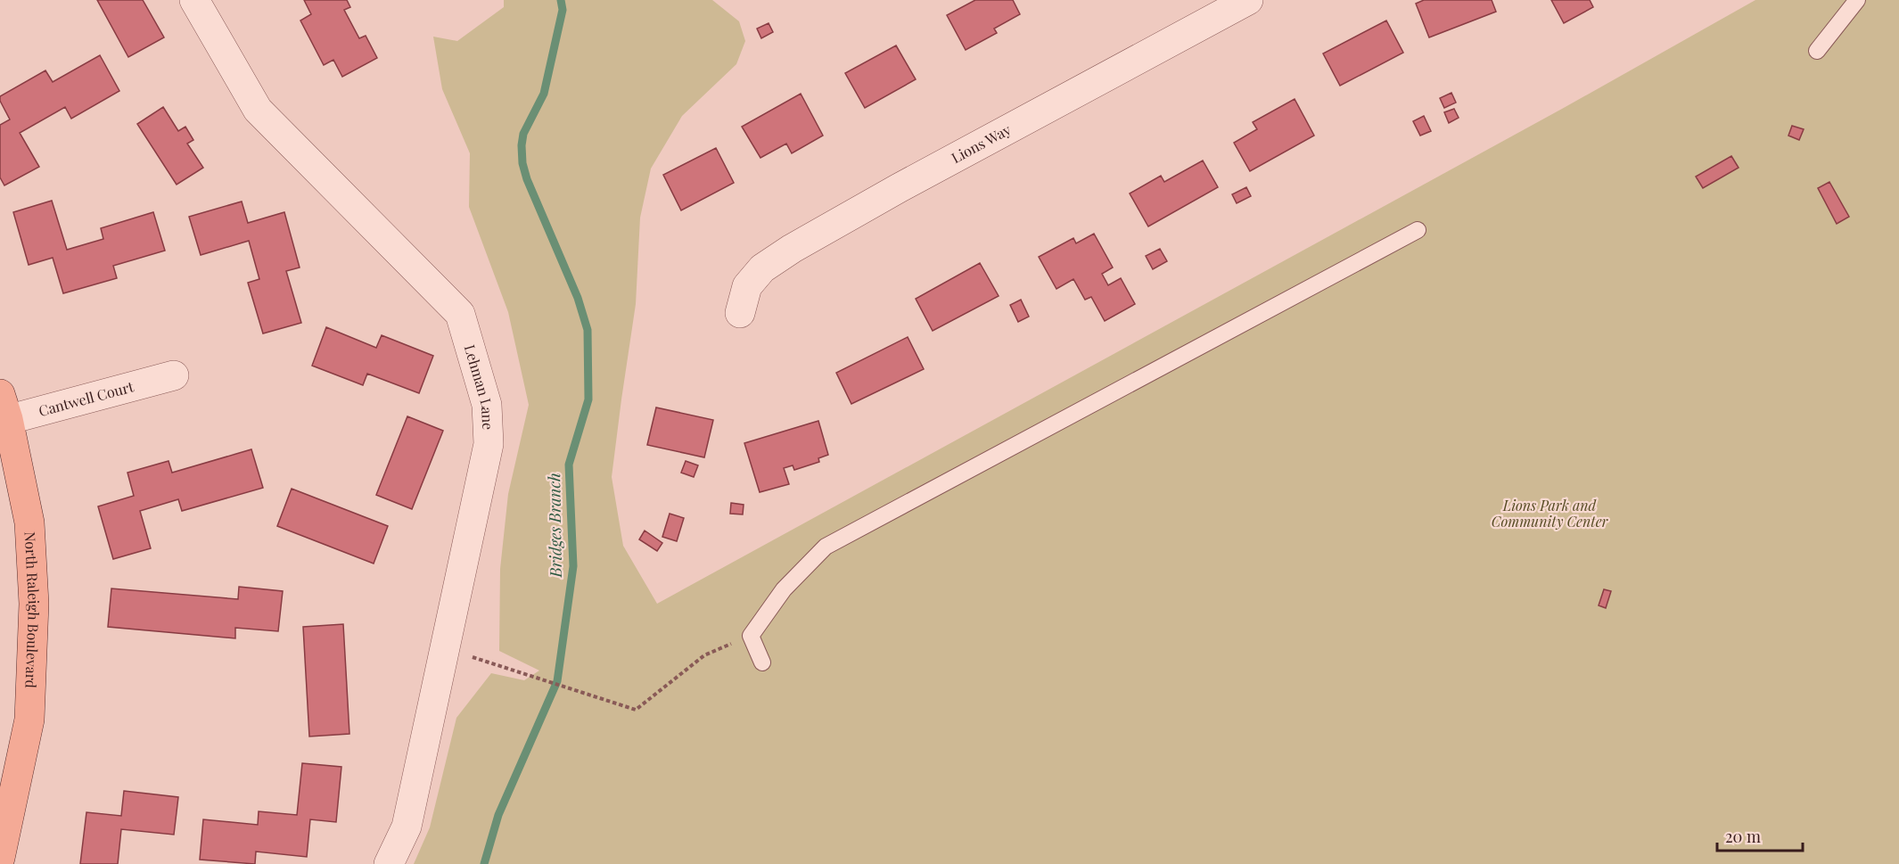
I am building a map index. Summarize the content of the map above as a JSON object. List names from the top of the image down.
{
  "streets": {
    "main road": ["North Raleigh Boulevard"],
    "street": ["Lions Way", "Lehman Lane", "Cantwell Court"]
  },
  "crossings": [
    ["Cantwell Court", "North Raleigh Boulevard"]
  ],
  "water": ["Bridges Branch"],
  "parks": ["Lions Park and Community Center"],
  "scale_bar": "20 m"
}
